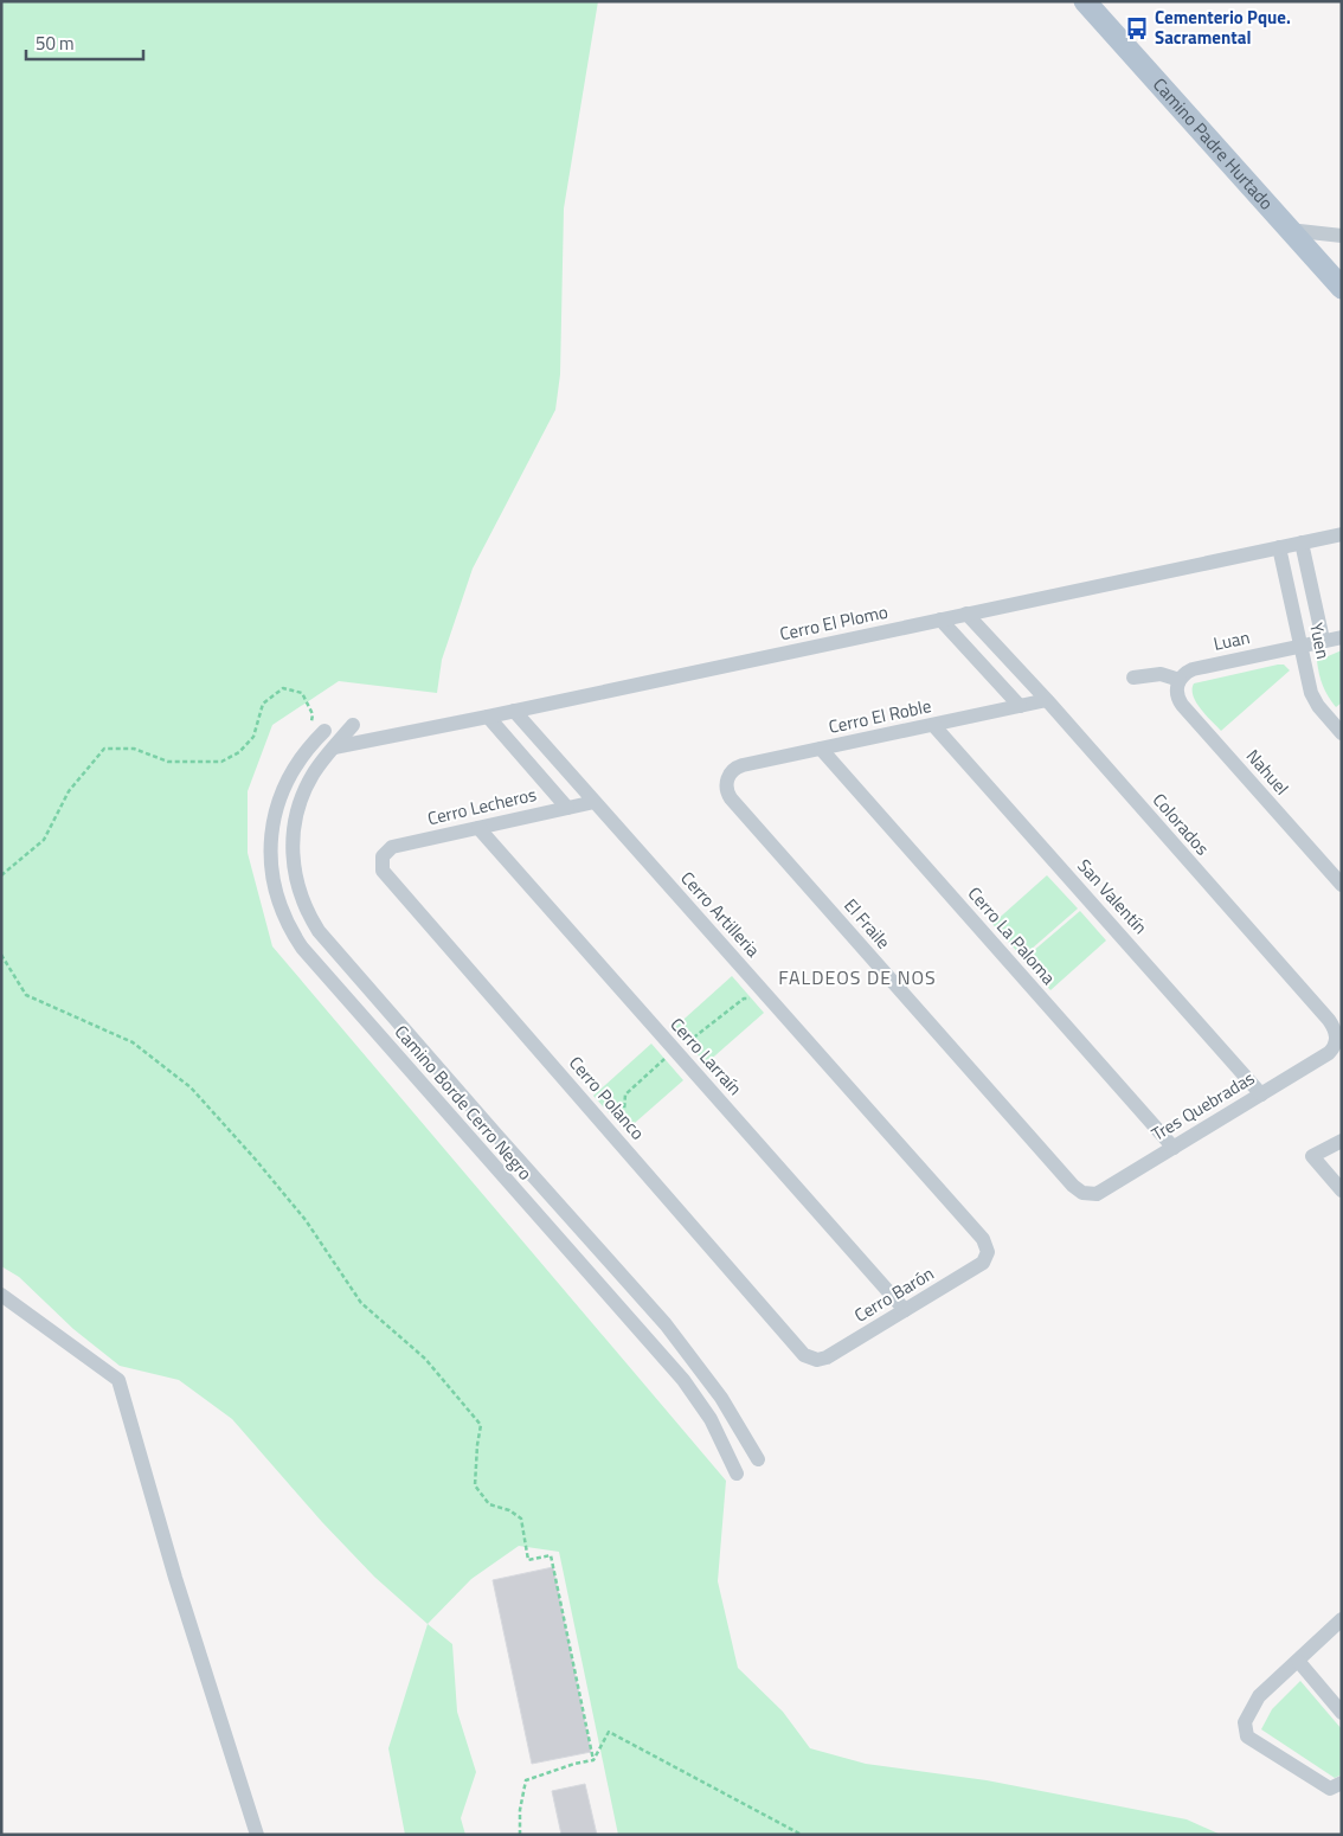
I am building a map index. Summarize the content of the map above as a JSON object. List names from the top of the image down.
{
  "streets": {
    "main road": ["Camino Padre Hurtado"],
    "street": [
      "Cerro El Plomo",
      "Luan",
      "Yuen",
      "Cerro El Roble",
      "Nahuel",
      "Cerro Lecheros",
      "Colorados",
      "San Valentín",
      "Cerro Artilleria",
      "El Fraile",
      "Cerro La Paloma",
      "Cerro Larraín",
      "Cerro Polanco",
      "Camino Borde Cerro Negro",
      "Tres Quebradas",
      "Cerro Barón"
    ]
  },
  "crossings": [
    ["Cerro El Plomo", "Yuen"],
    ["Cerro El Plomo", "Colorados"],
    ["Cerro El Plomo", "Cerro Artilleria"],
    ["Cerro El Plomo", "Camino Borde Cerro Negro"],
    ["Luan", "Yuen"],
    ["Luan", "Nahuel"],
    ["Cerro El Roble", "Colorados"],
    ["Cerro El Roble", "San Valentín"],
    ["Cerro El Roble", "El Fraile"],
    ["Cerro El Roble", "Cerro La Paloma"],
    ["Cerro Lecheros", "Cerro Artilleria"],
    ["Cerro Lecheros", "Cerro Larraín"],
    ["Cerro Lecheros", "Cerro Polanco"],
    ["Colorados", "Tres Quebradas"],
    ["San Valentín", "Tres Quebradas"],
    ["Cerro Artilleria", "Cerro Barón"],
    ["El Fraile", "Tres Quebradas"],
    ["Cerro La Paloma", "Tres Quebradas"],
    ["Cerro Larraín", "Cerro Barón"],
    ["Cerro Polanco", "Cerro Barón"]
  ],
  "districts": ["FALDEOS DE NOS"],
  "places": {
    "bus stop": ["Cementerio Pque. Sacramental"]
  },
  "scale_bar": "50 m"
}
